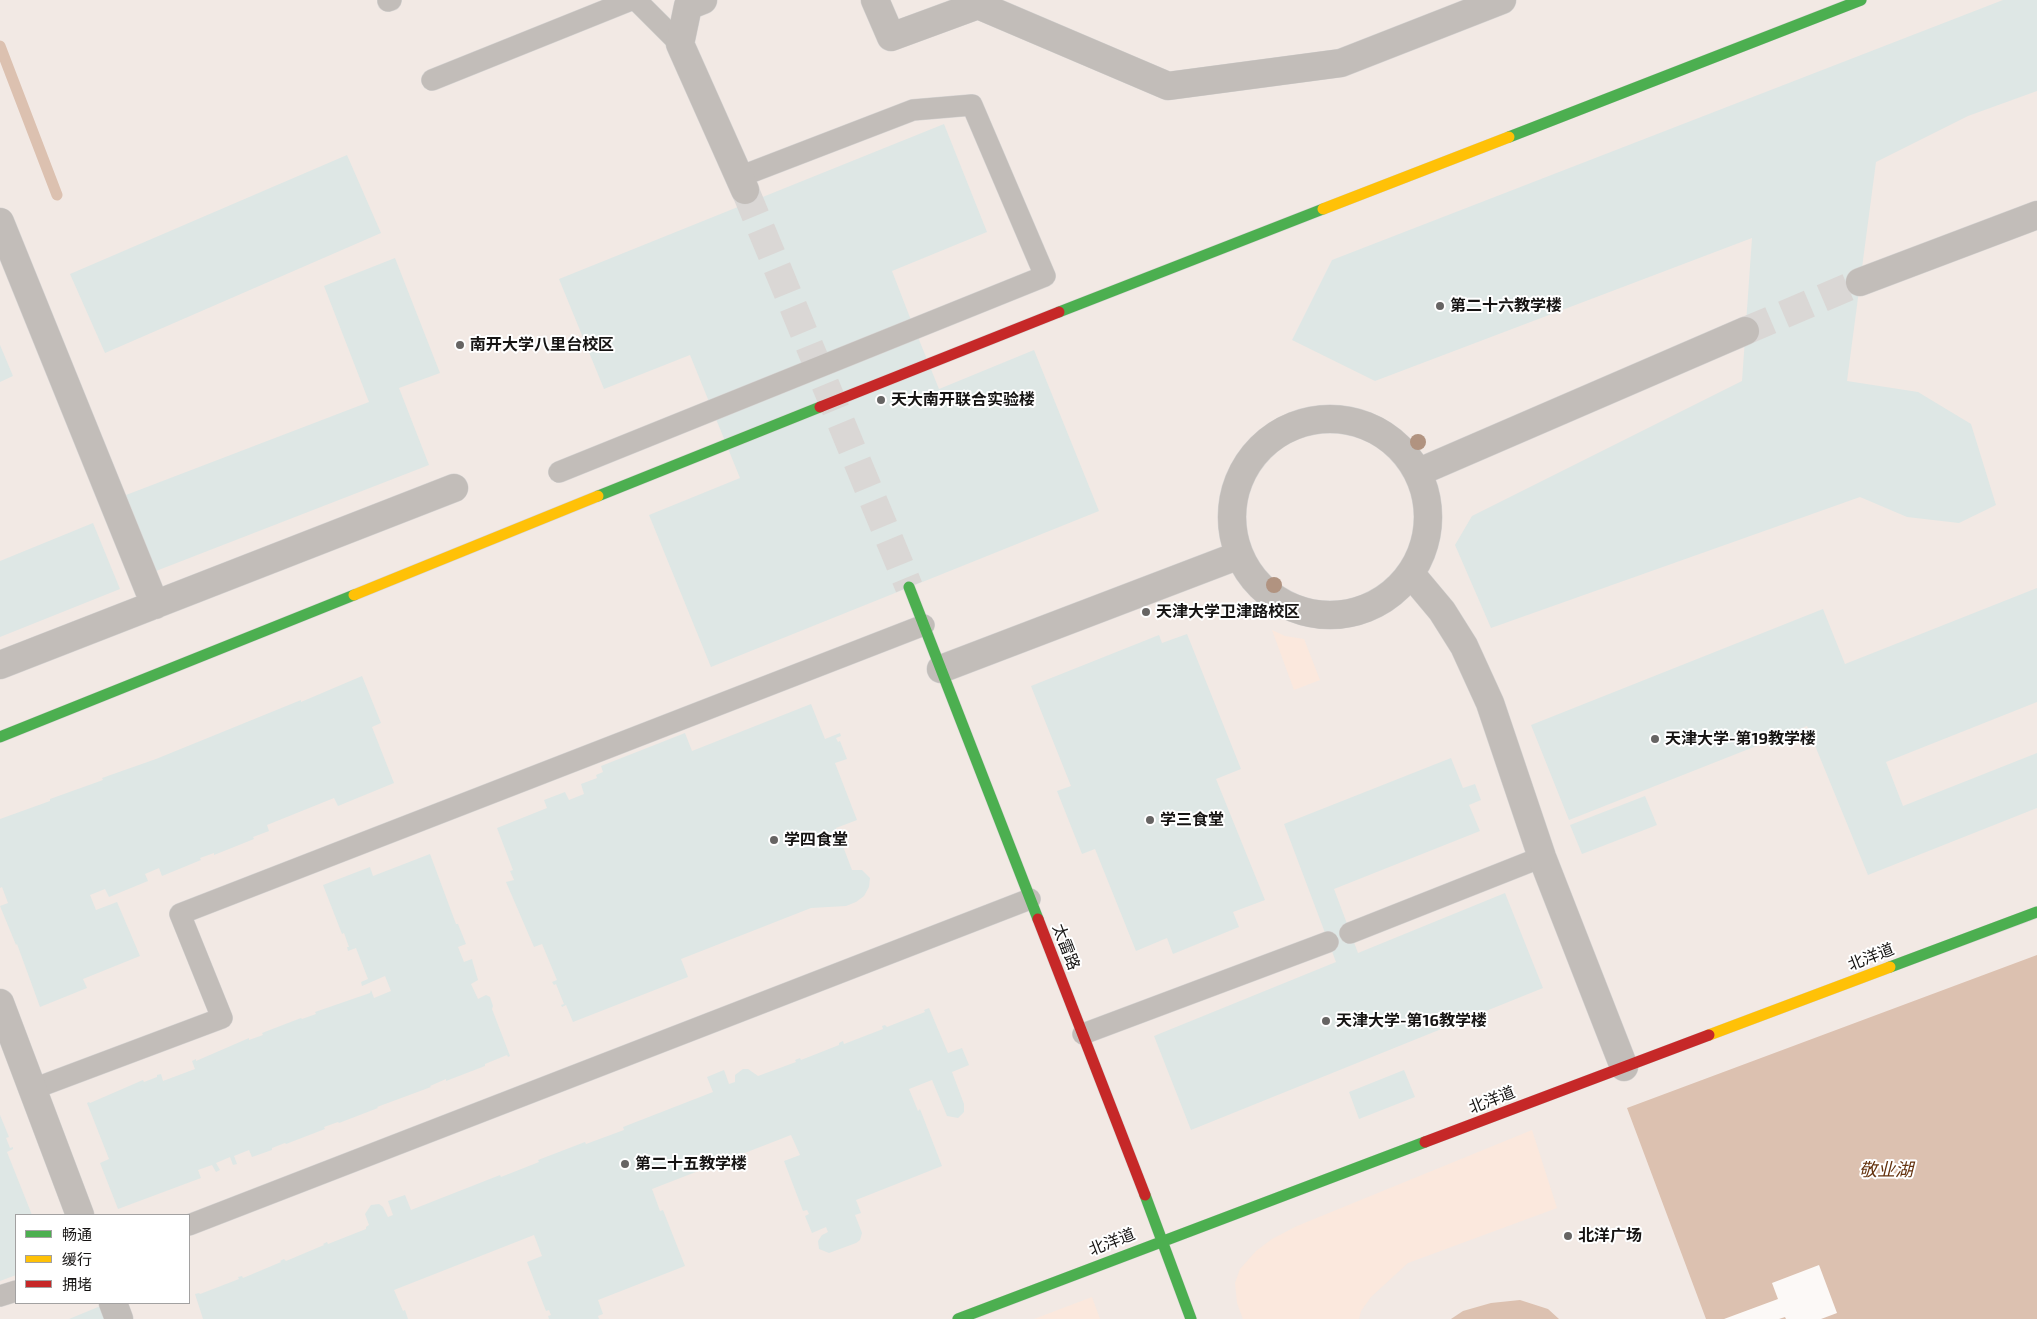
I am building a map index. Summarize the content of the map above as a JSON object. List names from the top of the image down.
{
  "streets": {
    "street": ["太雷路", "北洋道"]
  },
  "crossings": [
    ["太雷路", "北洋道"]
  ],
  "water": ["敬业湖"],
  "places": [
    "第二十六教学楼",
    "南开大学八里台校区",
    "天大南开联合实验楼",
    "天津大学卫津路校区",
    "天津大学-第19教学楼",
    "学三食堂",
    "学四食堂",
    "天津大学-第16教学楼",
    "第二十五教学楼",
    "北洋广场"
  ],
  "legend": ["畅通", "缓行", "拥堵"]
}
